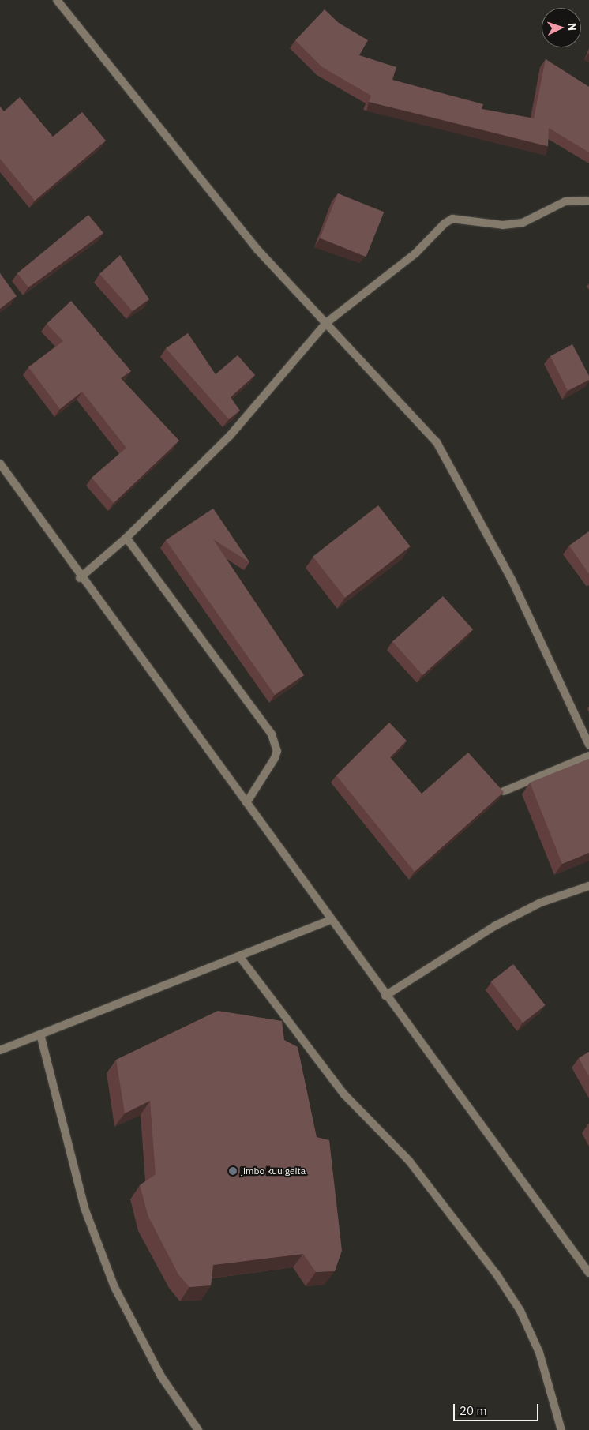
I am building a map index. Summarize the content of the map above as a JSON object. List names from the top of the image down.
{
  "places": ["jimbo kuu geita"],
  "scale_bar": "20 m",
  "north": "right"
}
